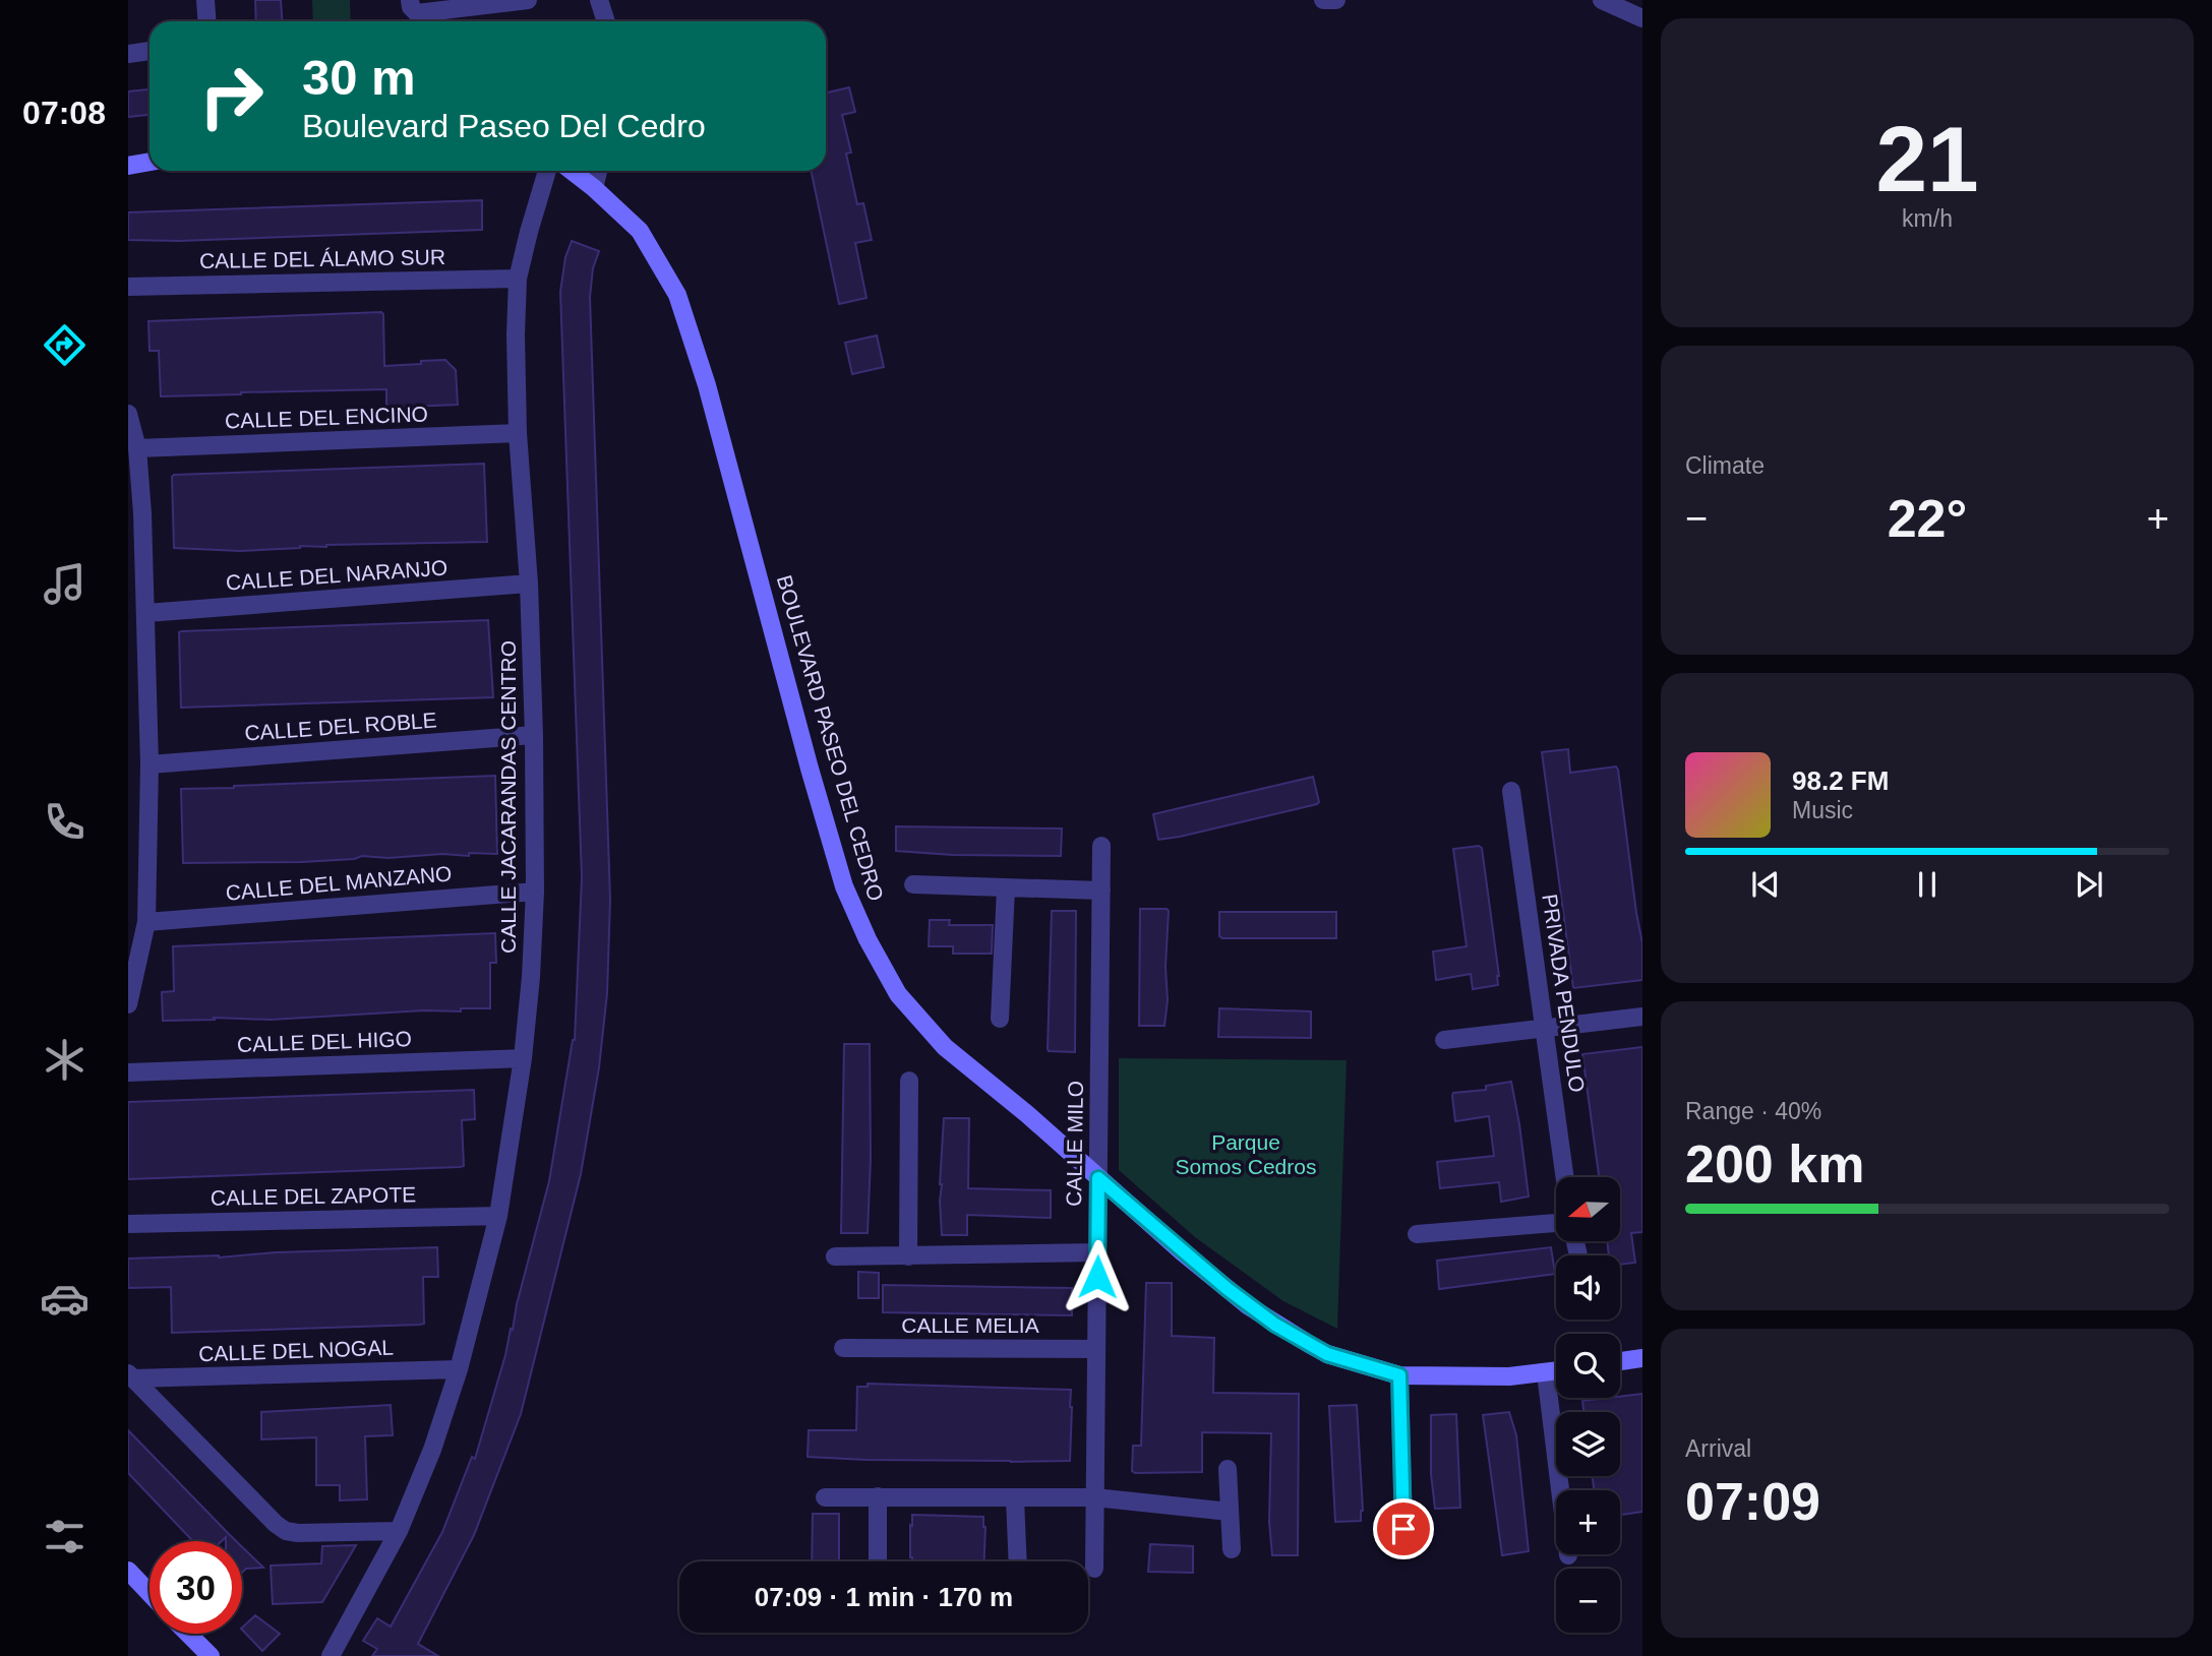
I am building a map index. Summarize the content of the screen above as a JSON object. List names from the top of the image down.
{
  "streets": {
    "street": [
      "CALLE DEL ÁLAMO SUR",
      "CALLE DEL ENCINO",
      "CALLE DEL NARANJO",
      "CALLE DEL ROBLE",
      "BOULEVARD PASEO DEL CEDRO",
      "CALLE JACARANDAS CENTRO",
      "CALLE DEL MANZANO",
      "PRIVADA PENDULO",
      "CALLE DEL HIGO",
      "CALLE MILO",
      "CALLE DEL ZAPOTE",
      "CALLE MELIA",
      "CALLE DEL NOGAL"
    ]
  },
  "crossings": [
    ["CALLE DEL ÁLAMO SUR", "CALLE JACARANDAS CENTRO"],
    ["CALLE DEL ENCINO", "CALLE JACARANDAS CENTRO"],
    ["CALLE DEL NARANJO", "CALLE JACARANDAS CENTRO"],
    ["CALLE DEL ROBLE", "CALLE JACARANDAS CENTRO"],
    ["BOULEVARD PASEO DEL CEDRO", "CALLE MILO"],
    ["CALLE JACARANDAS CENTRO", "CALLE DEL MANZANO"],
    ["CALLE JACARANDAS CENTRO", "CALLE DEL HIGO"],
    ["CALLE JACARANDAS CENTRO", "CALLE DEL ZAPOTE"],
    ["CALLE JACARANDAS CENTRO", "CALLE DEL NOGAL"],
    ["CALLE MILO", "CALLE MELIA"]
  ],
  "parks": ["Parque Somos Cedros"],
  "north": "left",
  "page": {
    "tabs": "07:08",
    "tile": [
      ["21", "km/h"],
      "Climate",
      ["Range · 40%", "200 km"],
      ["Arrival", "07:09"]
    ],
    "turn": ["30 m", "Boulevard Paseo Del Cedro"],
    "heat": ["−", "22°", "+"],
    "song": ["98.2 FM", "Music"],
    "map_buttons": ["+", "−"],
    "limit": "30",
    "trip": "07:09 · 1 min · 170 m"
  }
}
